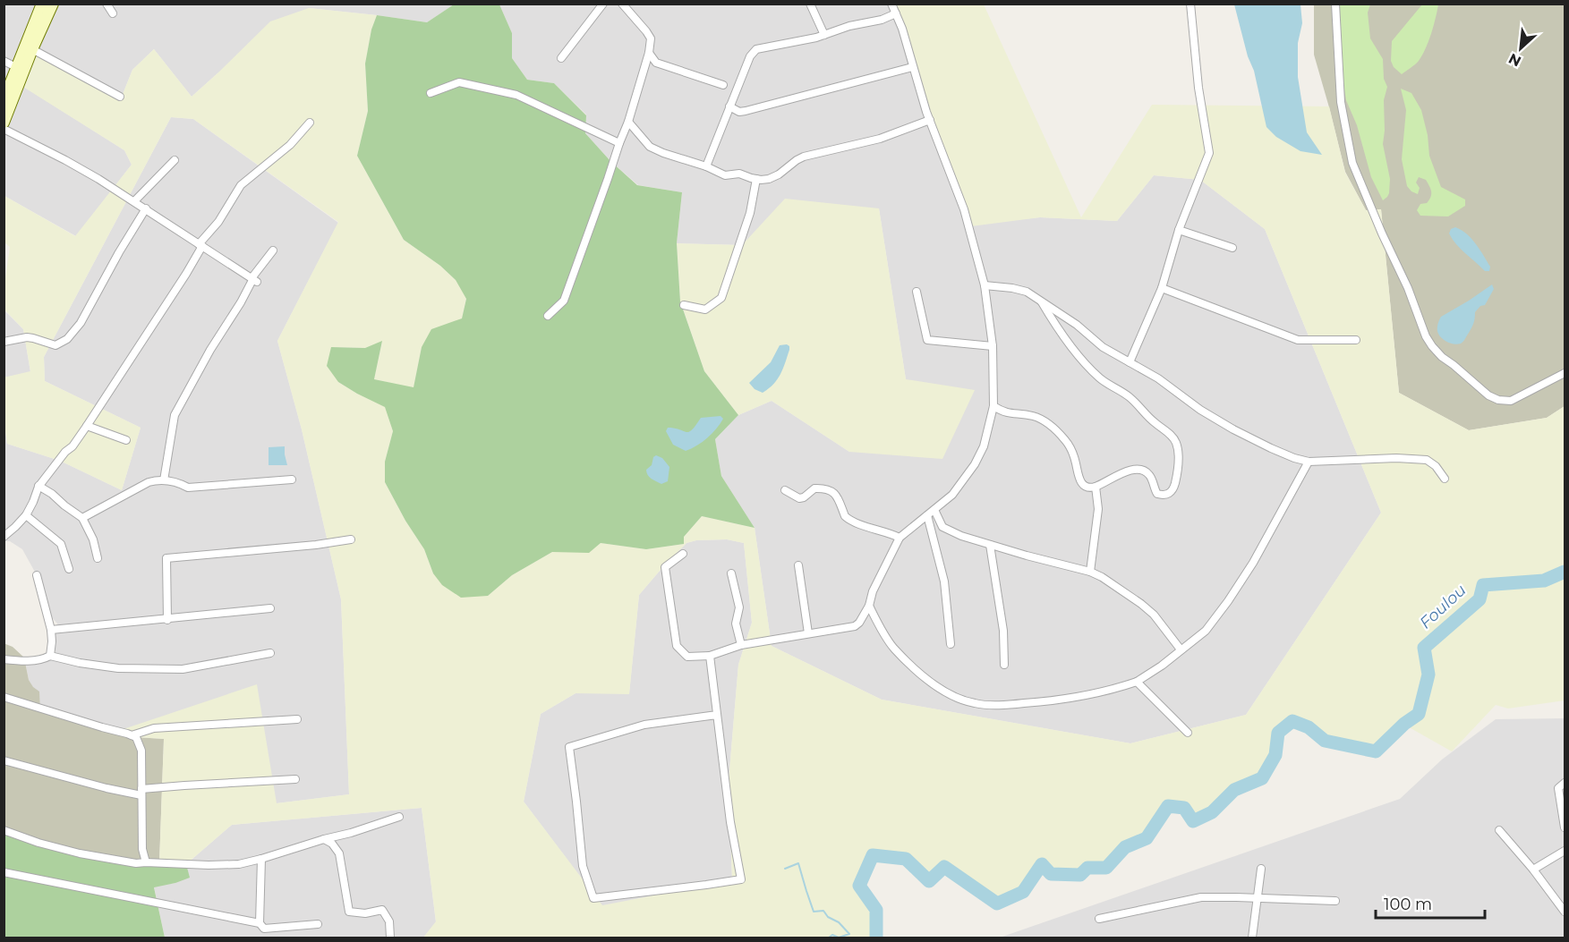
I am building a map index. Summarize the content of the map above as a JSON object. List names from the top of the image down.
{
  "water": ["Foulou"],
  "scale_bar": "100 m",
  "north": "bottom left"
}
